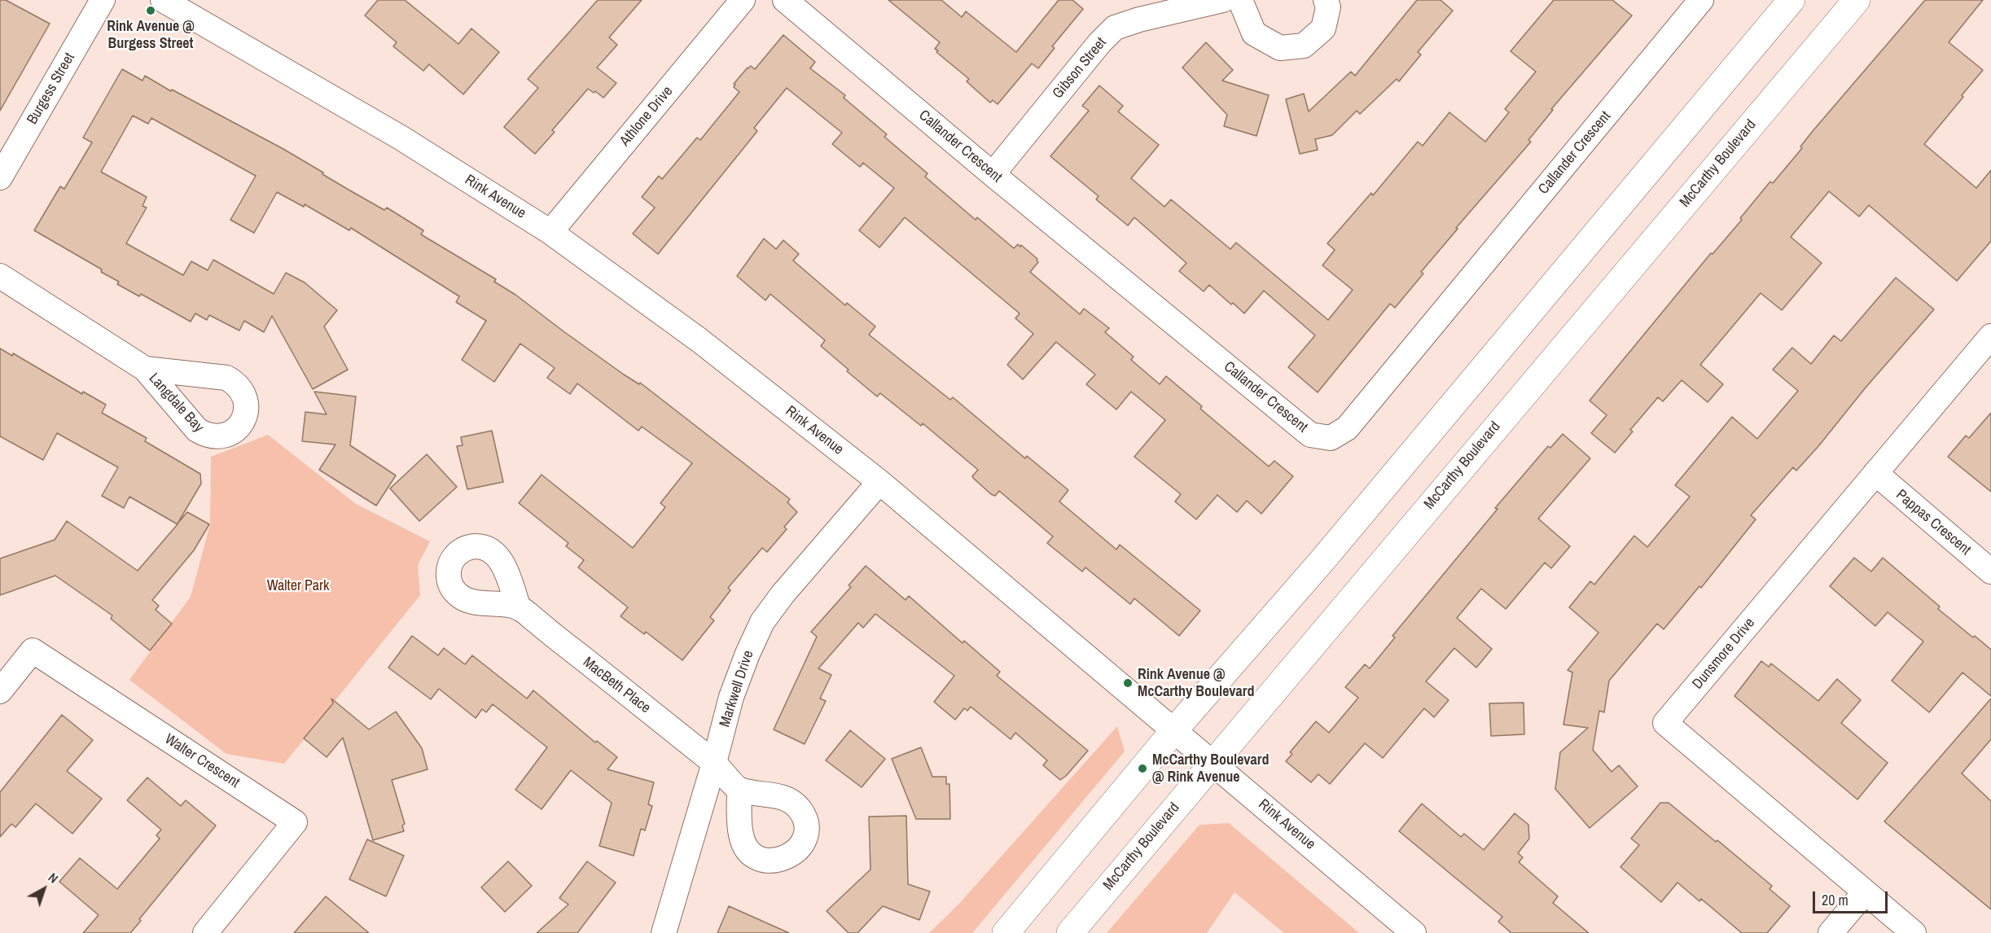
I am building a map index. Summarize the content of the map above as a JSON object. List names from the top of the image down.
{
  "streets": {
    "main road": ["McCarthy Boulevard"],
    "street": [
      "Gibson Street",
      "Burgess Street",
      "Athlone Drive",
      "Callander Crescent",
      "Rink Avenue",
      "Langdale Bay",
      "Pappas Crescent",
      "Dunsmore Drive",
      "MacBeth Place",
      "Markwell Drive",
      "Walter Crescent"
    ]
  },
  "crossings": [
    ["Gibson Street", "Callander Crescent"],
    ["Athlone Drive", "Rink Avenue"],
    ["McCarthy Boulevard", "Rink Avenue"],
    ["Rink Avenue", "Markwell Drive"],
    ["Pappas Crescent", "Dunsmore Drive"],
    ["MacBeth Place", "Markwell Drive"]
  ],
  "parks": ["Walter Park"],
  "places": ["Rink Avenue @ Burgess Street", "Rink Avenue @ McCarthy Boulevard", "McCarthy Boulevard @ Rink Avenue"],
  "scale_bar": "20 m",
  "north": "top right"
}
